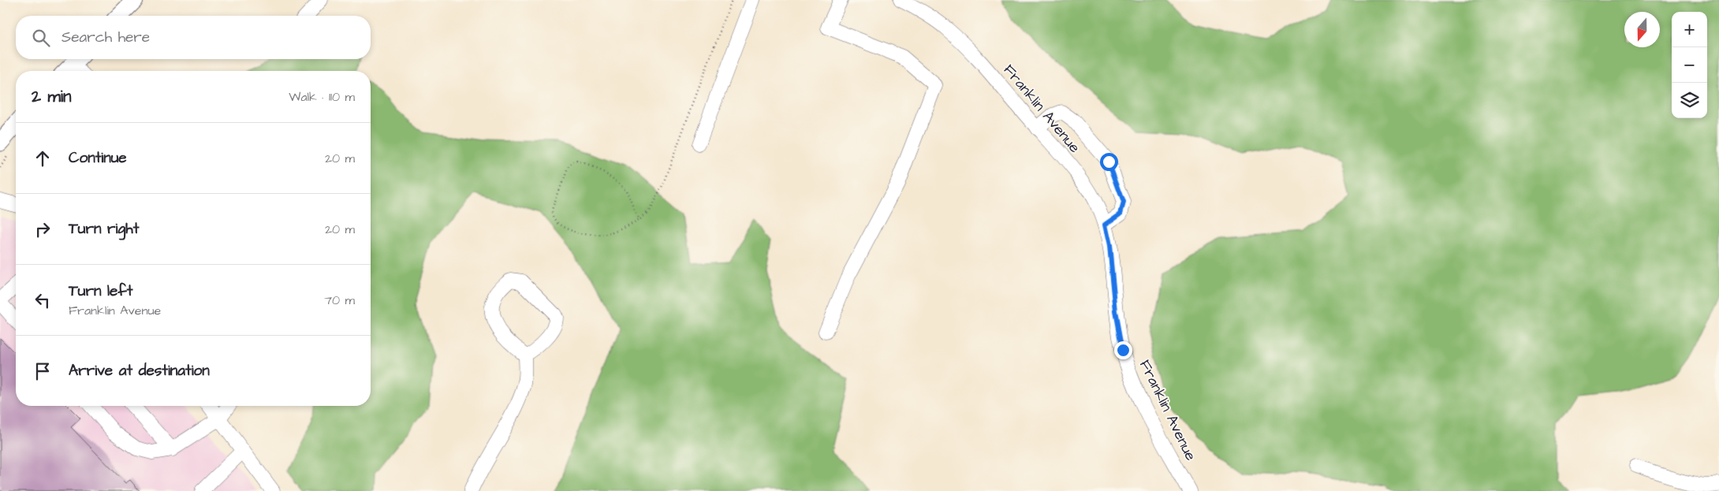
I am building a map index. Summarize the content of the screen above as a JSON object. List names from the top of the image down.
{
  "streets": {
    "street": ["Franklin Avenue"]
  },
  "north": "bottom",
  "page": {
    "map_buttons": ["+", "−"],
    "search": "Search here",
    "heading": ["2 min", "Walk · 110 m"],
    "list": [
      ["Continue", "20 m"],
      ["Turn right", "20 m"],
      ["Turn left", "Franklin Avenue", "70 m"],
      "Arrive at destination"
    ]
  }
}
